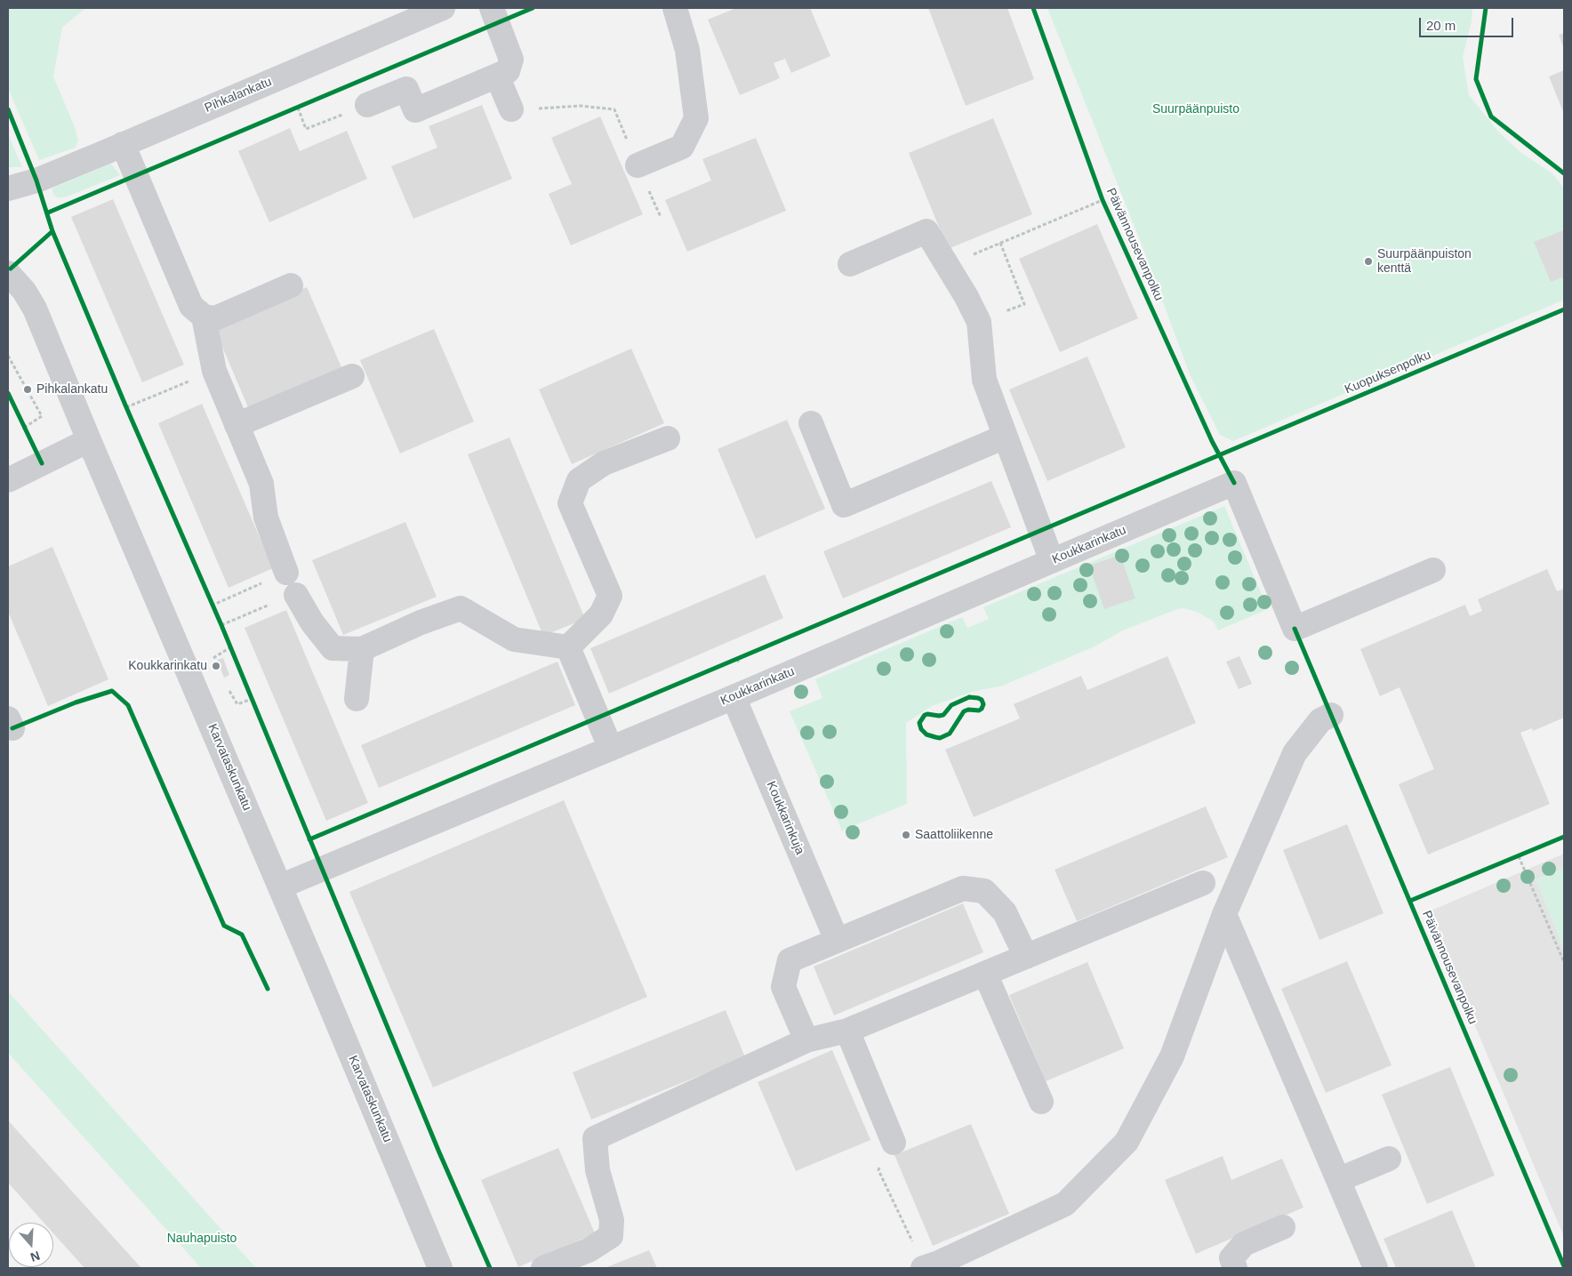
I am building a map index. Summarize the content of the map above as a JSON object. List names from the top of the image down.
{
  "streets": {
    "street": [
      "Pihkalankatu",
      "Koukkarinkatu",
      "Karvataskunkatu",
      "Koukkarinkuja"
    ],
    "cycle path": ["Päivännousevanpolku", "Kuopuksenpolku"]
  },
  "crossings": [
    ["Koukkarinkatu", "Karvataskunkatu"],
    ["Koukkarinkatu", "Koukkarinkuja"]
  ],
  "parks": ["Suurpäänpuisto", "Nauhapuisto"],
  "places": [
    "Suurpäänpuiston kenttä",
    "Pihkalankatu",
    "Koukkarinkatu",
    "Saattoliikenne"
  ],
  "scale_bar": "20 m",
  "north": "bottom"
}
